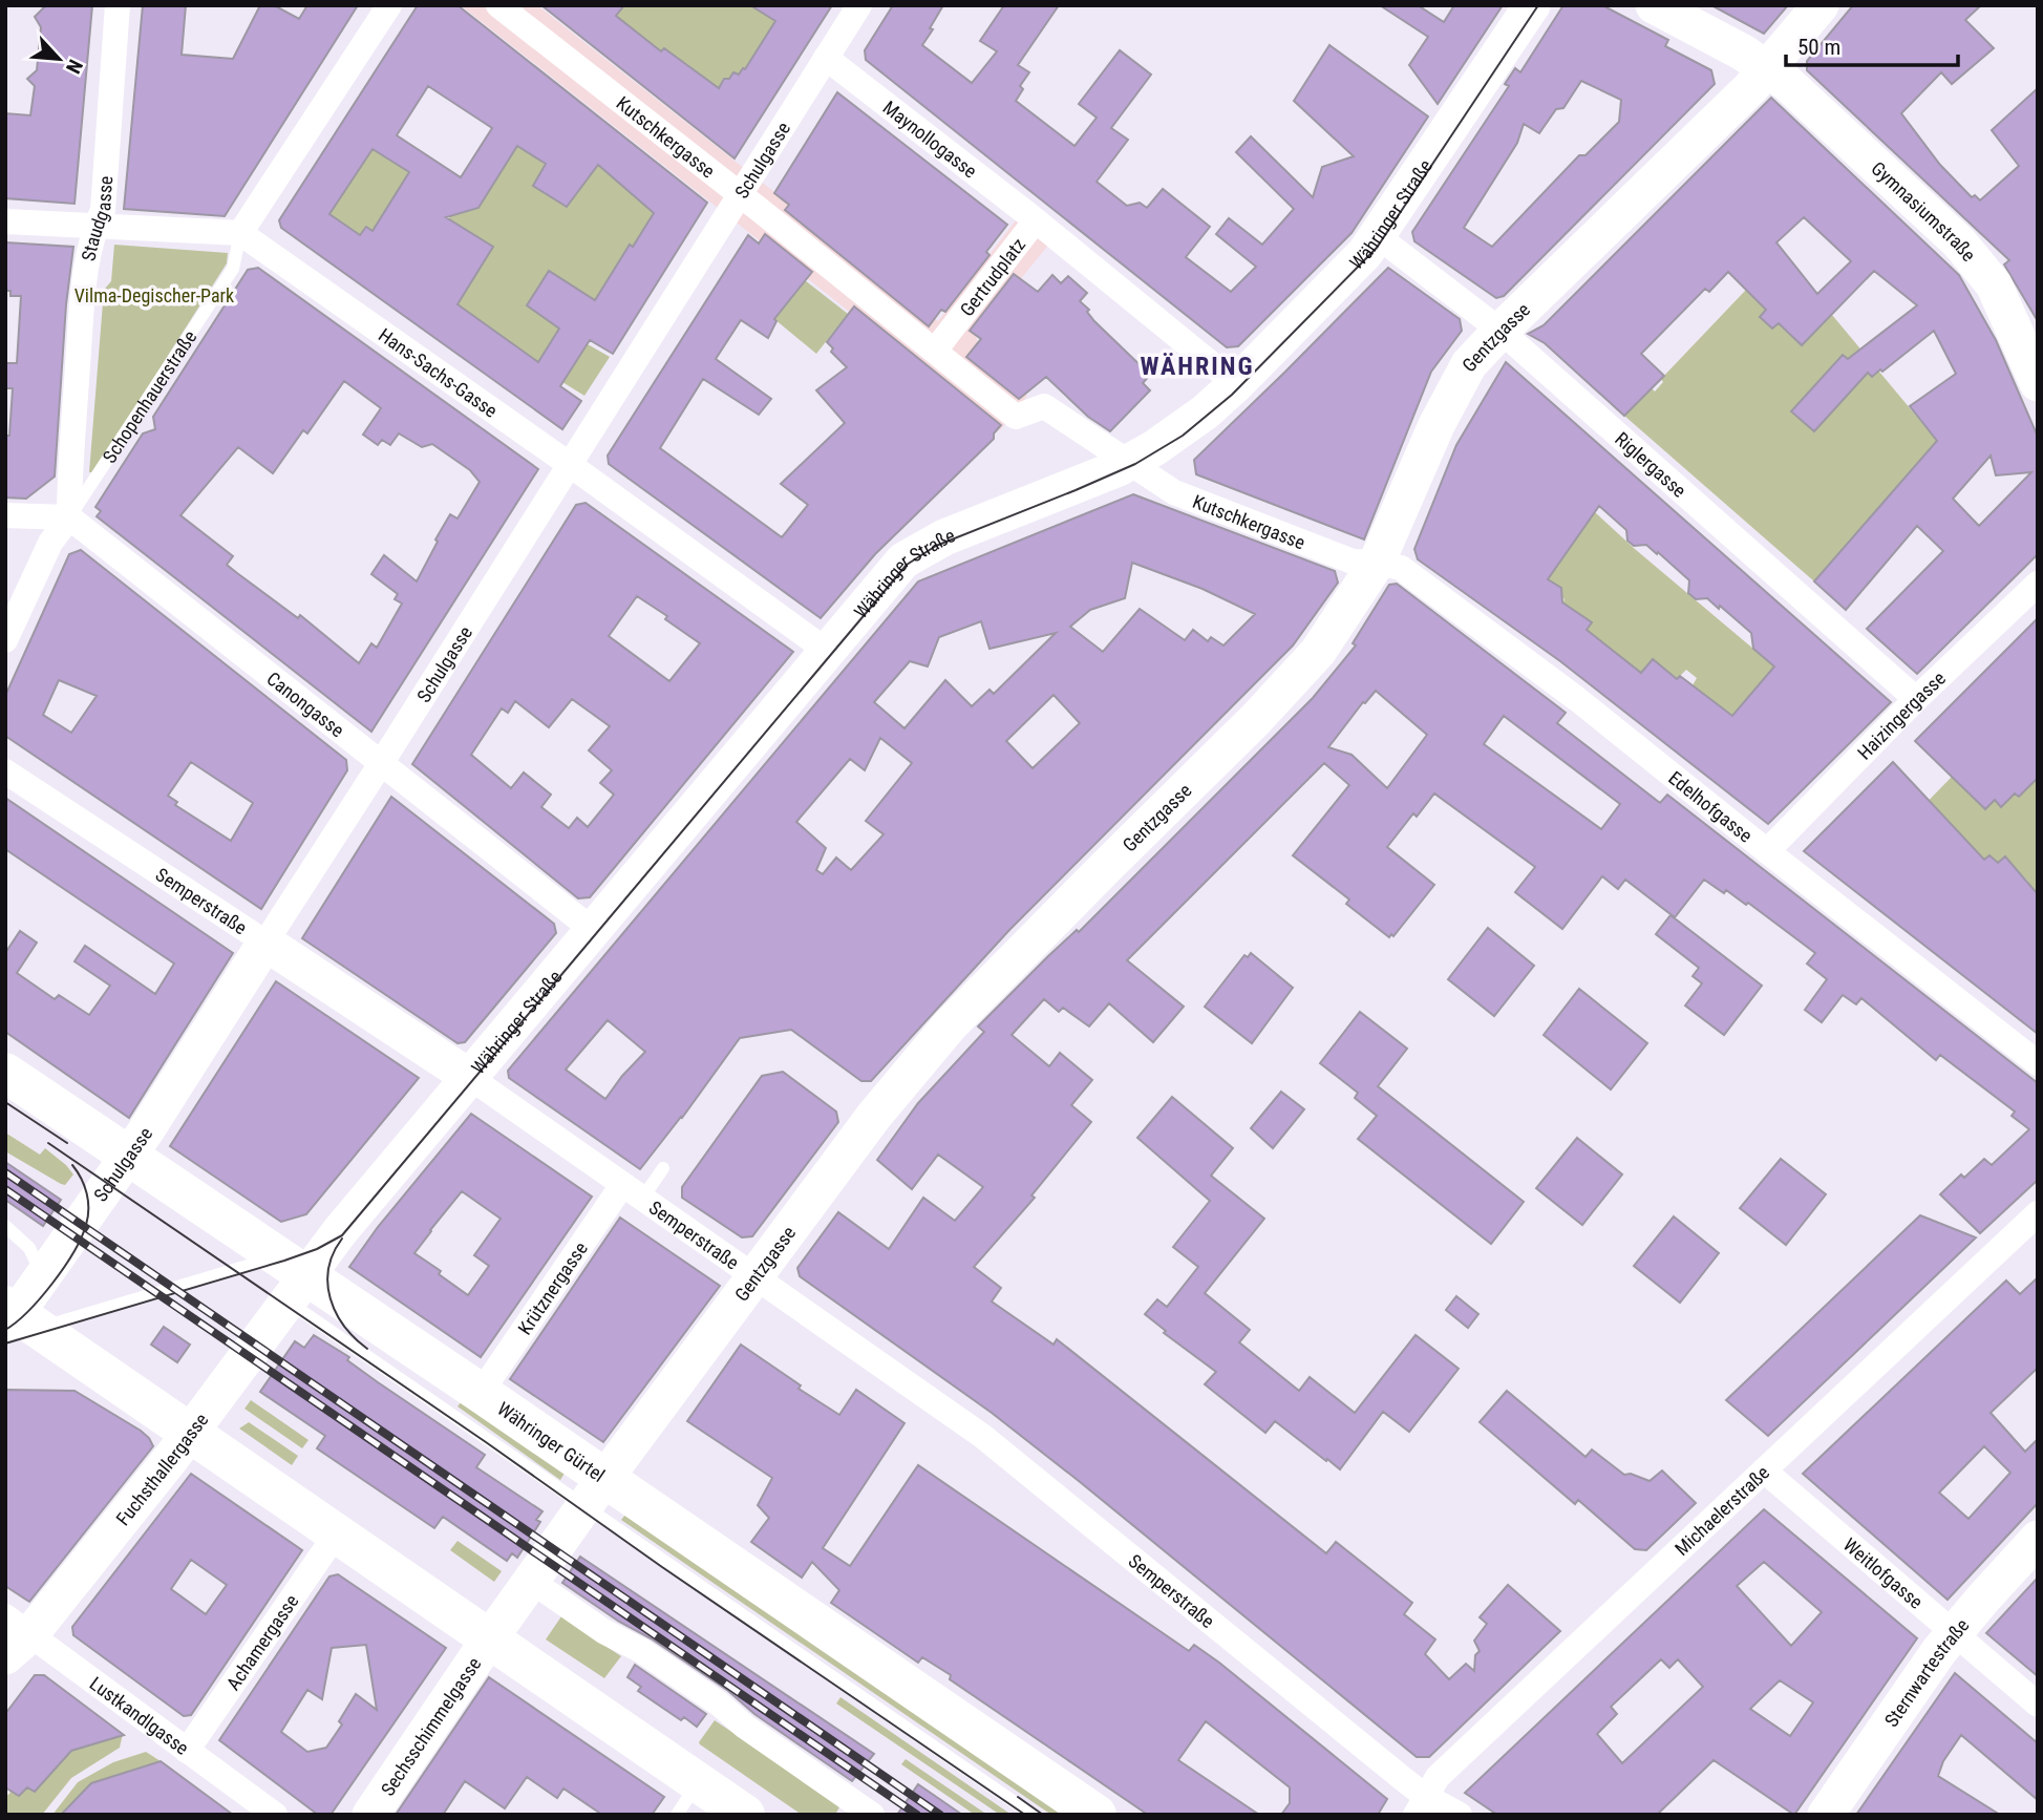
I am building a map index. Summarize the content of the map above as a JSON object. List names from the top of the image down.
{
  "streets": {
    "main road": [
      "Schulgasse",
      "Gymnasiumstraße",
      "Währinger Straße",
      "Gentzgasse",
      "Semperstraße",
      "Währinger Gürtel",
      "Fuchsthallergasse",
      "Sternwartestraße",
      "Sechsschimmelgasse"
    ],
    "street": [
      "Kutschkergasse",
      "Maynollogasse",
      "Staudgasse",
      "Gertrudplatz",
      "Hans-Sachs-Gasse",
      "Schopenhauerstraße",
      "Riglergasse",
      "Canongasse",
      "Haizingergasse",
      "Edelhofgasse",
      "Krütznergasse",
      "Michaelerstraße",
      "Weitlofgasse",
      "Achamergasse",
      "Lustkandlgasse"
    ]
  },
  "crossings": [
    ["Kutschkergasse", "Schulgasse"],
    ["Kutschkergasse", "Währinger Straße"],
    ["Kutschkergasse", "Gertrudplatz"],
    ["Kutschkergasse", "Gentzgasse"],
    ["Kutschkergasse", "Edelhofgasse"],
    ["Maynollogasse", "Schulgasse"],
    ["Maynollogasse", "Gertrudplatz"],
    ["Schulgasse", "Hans-Sachs-Gasse"],
    ["Schulgasse", "Canongasse"],
    ["Schulgasse", "Semperstraße"],
    ["Schulgasse", "Währinger Gürtel"],
    ["Gymnasiumstraße", "Gentzgasse"],
    ["Währinger Straße", "Gertrudplatz"],
    ["Währinger Straße", "Hans-Sachs-Gasse"],
    ["Währinger Straße", "Riglergasse"],
    ["Währinger Straße", "Canongasse"],
    ["Währinger Straße", "Semperstraße"],
    ["Währinger Straße", "Währinger Gürtel"],
    ["Währinger Straße", "Fuchsthallergasse"],
    ["Staudgasse", "Schopenhauerstraße"],
    ["Staudgasse", "Canongasse"],
    ["Gentzgasse", "Riglergasse"],
    ["Gentzgasse", "Edelhofgasse"],
    ["Gentzgasse", "Semperstraße"],
    ["Gentzgasse", "Währinger Gürtel"],
    ["Gentzgasse", "Sechsschimmelgasse"],
    ["Hans-Sachs-Gasse", "Schopenhauerstraße"],
    ["Schopenhauerstraße", "Canongasse"],
    ["Riglergasse", "Haizingergasse"],
    ["Haizingergasse", "Edelhofgasse"],
    ["Semperstraße", "Krütznergasse"],
    ["Semperstraße", "Michaelerstraße"],
    ["Krütznergasse", "Währinger Gürtel"],
    ["Währinger Gürtel", "Fuchsthallergasse"],
    ["Fuchsthallergasse", "Lustkandlgasse"],
    ["Michaelerstraße", "Weitlofgasse"],
    ["Weitlofgasse", "Sternwartestraße"],
    ["Achamergasse", "Lustkandlgasse"]
  ],
  "districts": ["WÄHRING"],
  "parks": ["Vilma-Degischer-Park"],
  "scale_bar": "50 m",
  "north": "bottom right"
}
